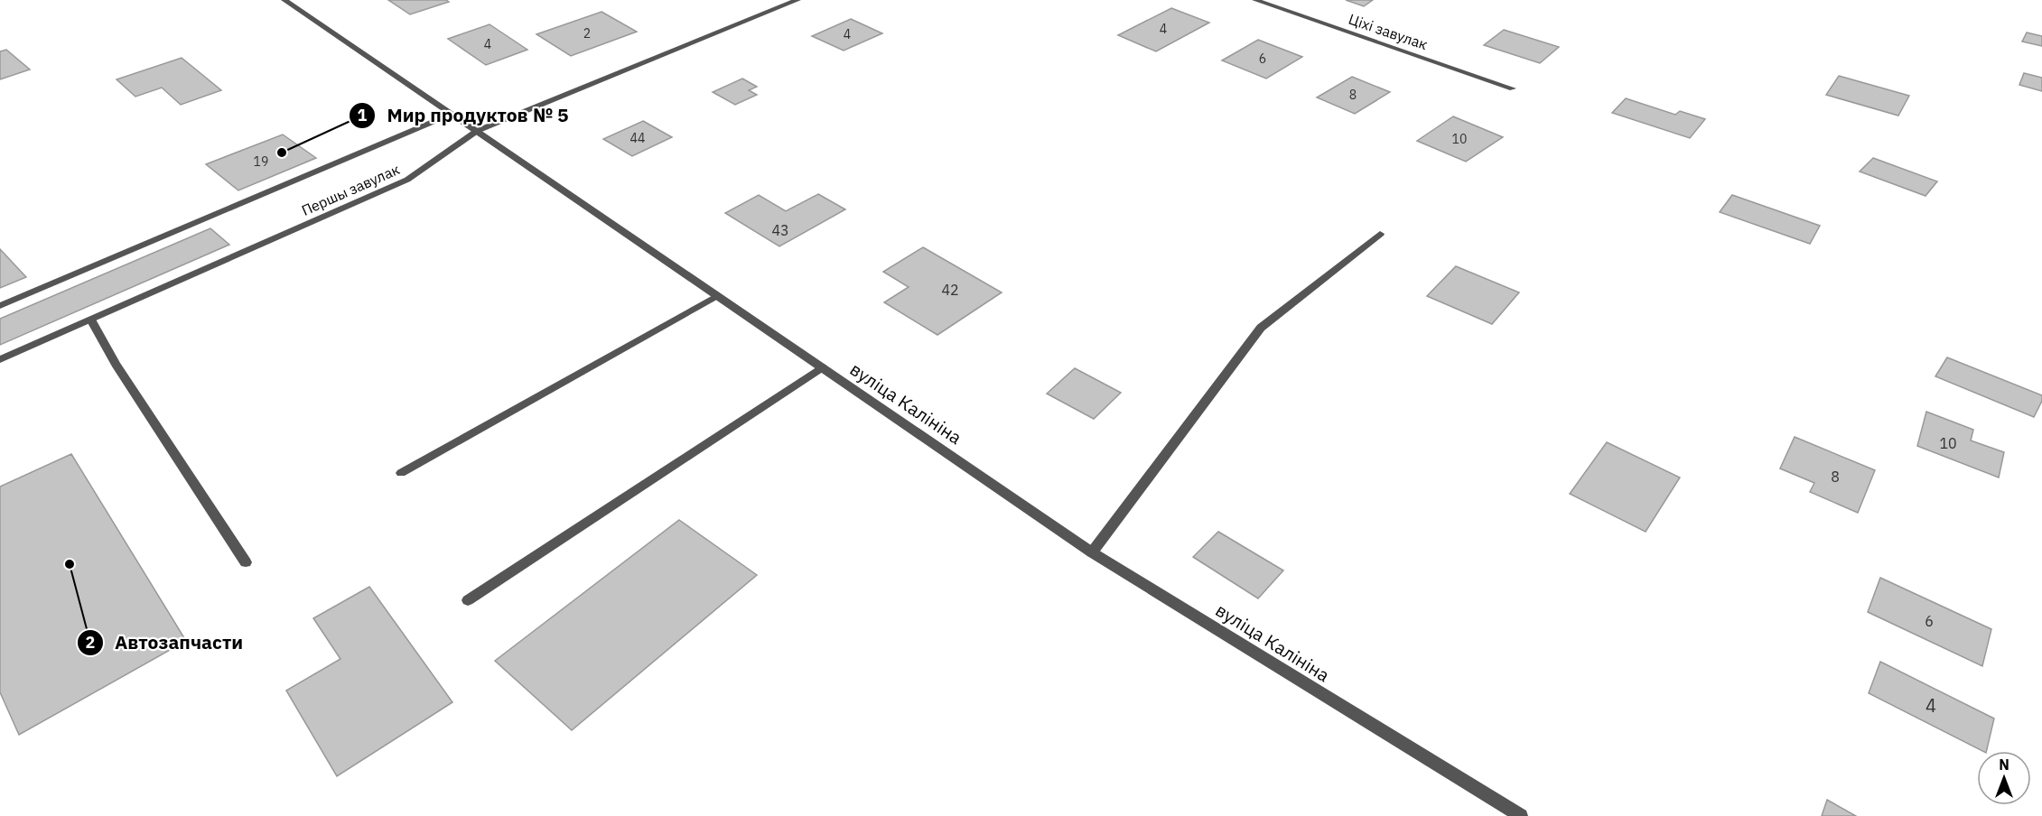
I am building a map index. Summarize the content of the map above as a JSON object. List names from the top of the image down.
{
  "streets": {
    "street": ["Ціхі завулак", "Першы завулак", "вуліца Калініна"]
  },
  "crossings": [
    ["Першы завулак", "вуліца Калініна"]
  ],
  "places": ["Мир продуктов № 5", "Автозапчасти"],
  "house_numbers": [
    "4",
    "2",
    "4",
    "4",
    "6",
    "8",
    "44",
    "10",
    "19",
    "43",
    "42",
    "10",
    "8",
    "6",
    "4"
  ],
  "north": "top"
}
